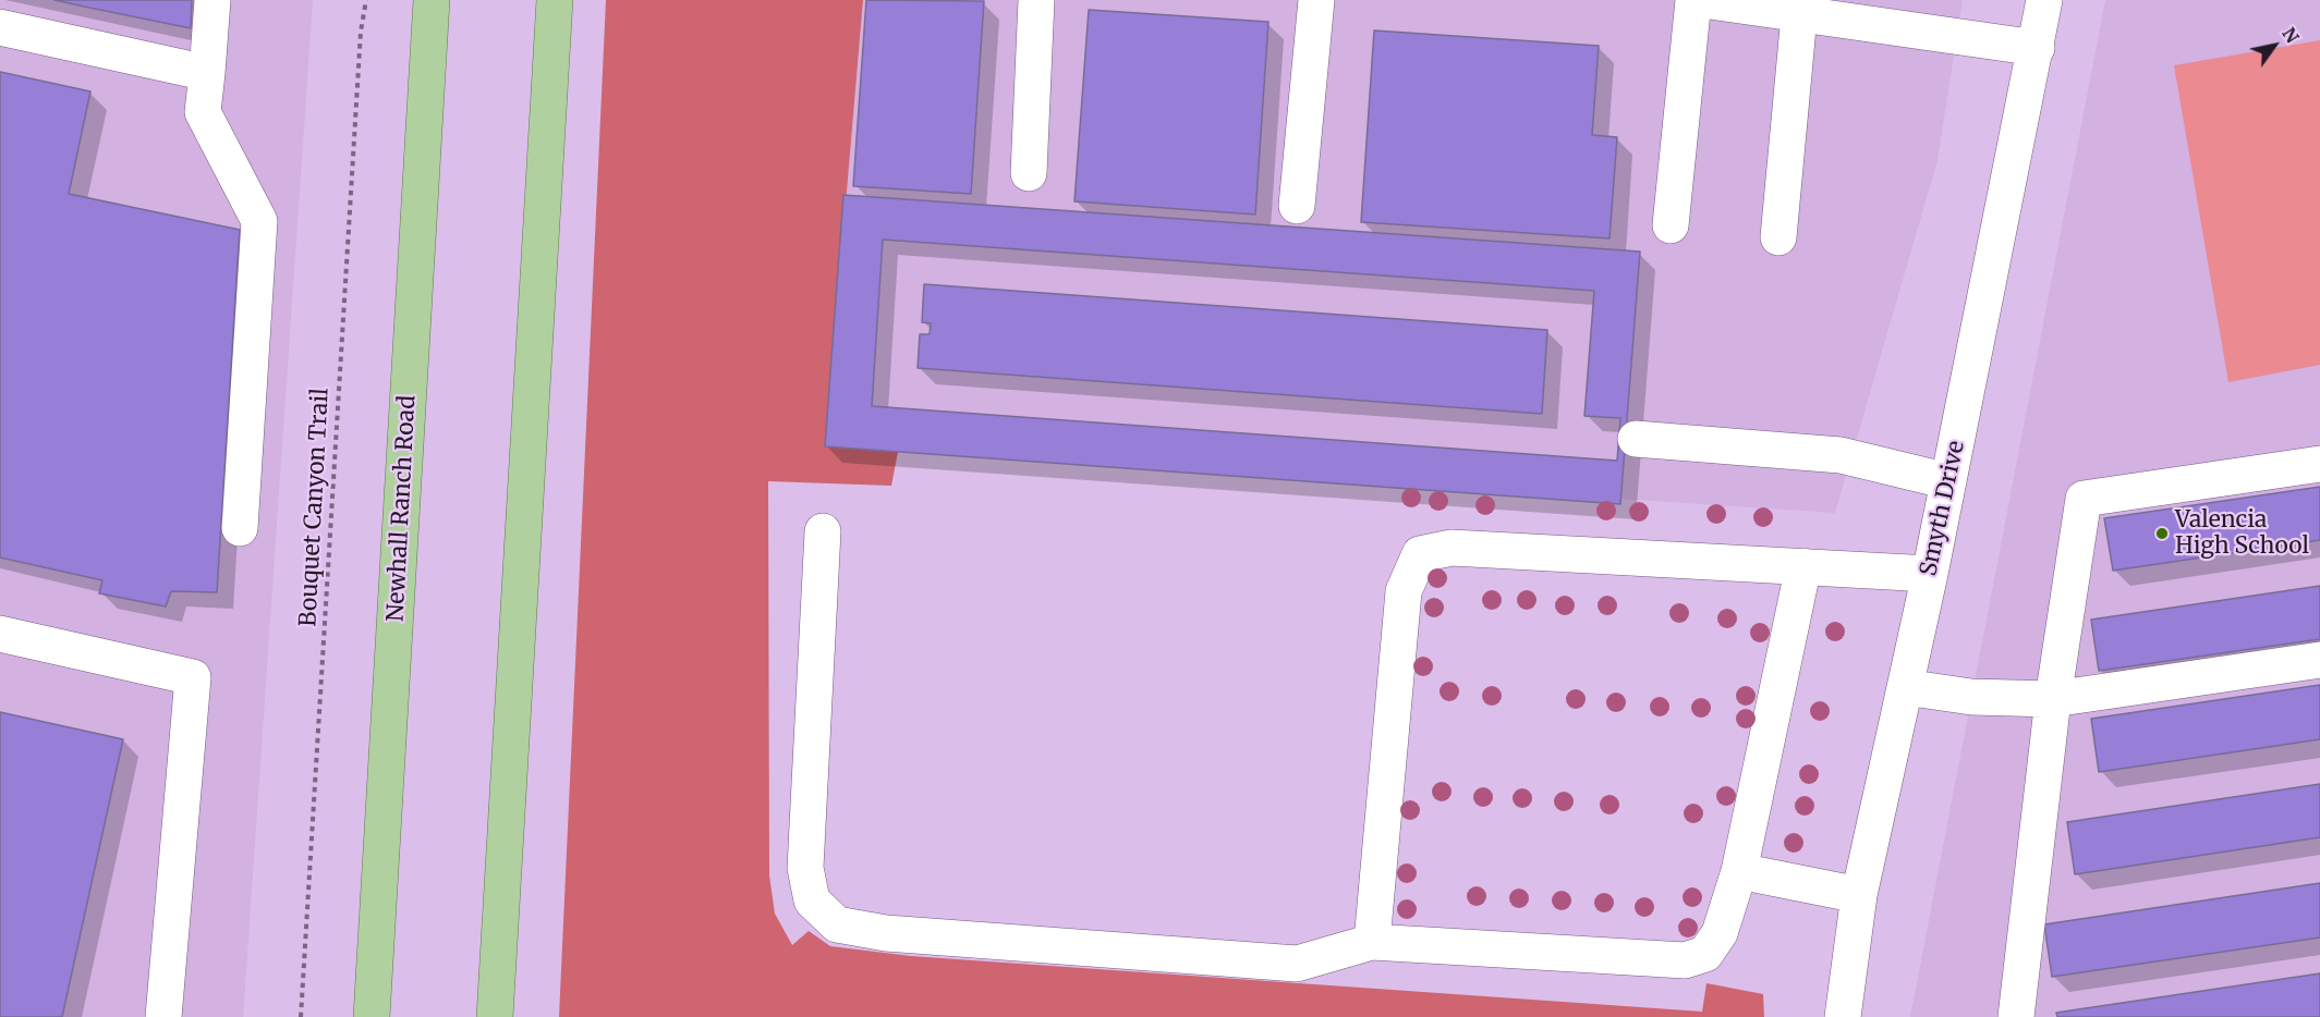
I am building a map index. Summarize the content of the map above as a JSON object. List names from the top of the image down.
{
  "streets": {
    "main road": ["Newhall Ranch Road"],
    "street": ["Smyth Drive"],
    "path": ["Bouquet Canyon Trail"]
  },
  "places": ["Valencia High School"],
  "north": "top right"
}
